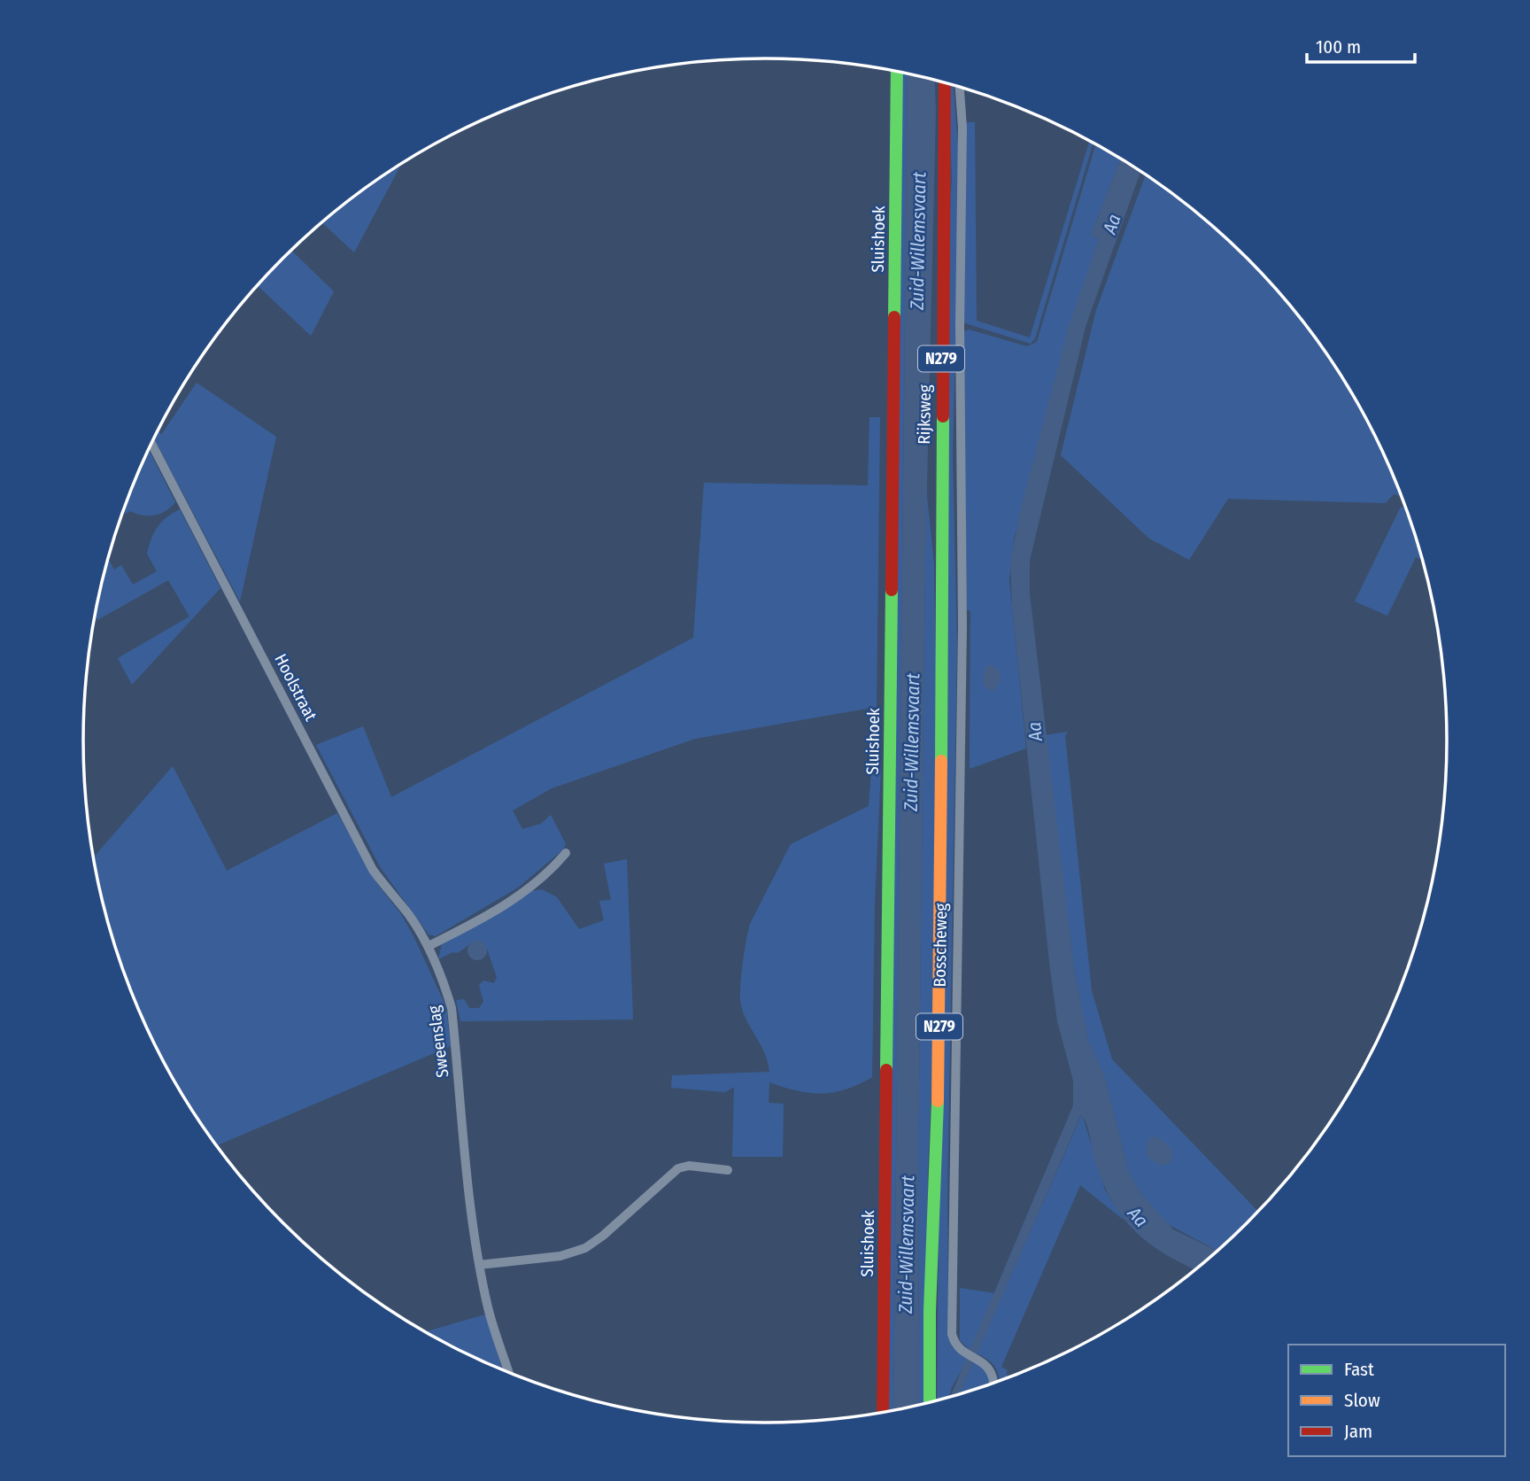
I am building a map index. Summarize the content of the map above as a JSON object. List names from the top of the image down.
{
  "streets": {
    "street": [
      "Sluishoek",
      "N279",
      "Rijksweg",
      "Hoolstraat",
      "Bosscheweg",
      "Sweenslag"
    ]
  },
  "crossings": [
    ["Rijksweg", "Bosscheweg"],
    ["Hoolstraat", "Sweenslag"]
  ],
  "water": ["Aa", "Zuid-Willemsvaart"],
  "legend": ["Fast", "Slow", "Jam"],
  "scale_bar": "100 m"
}
